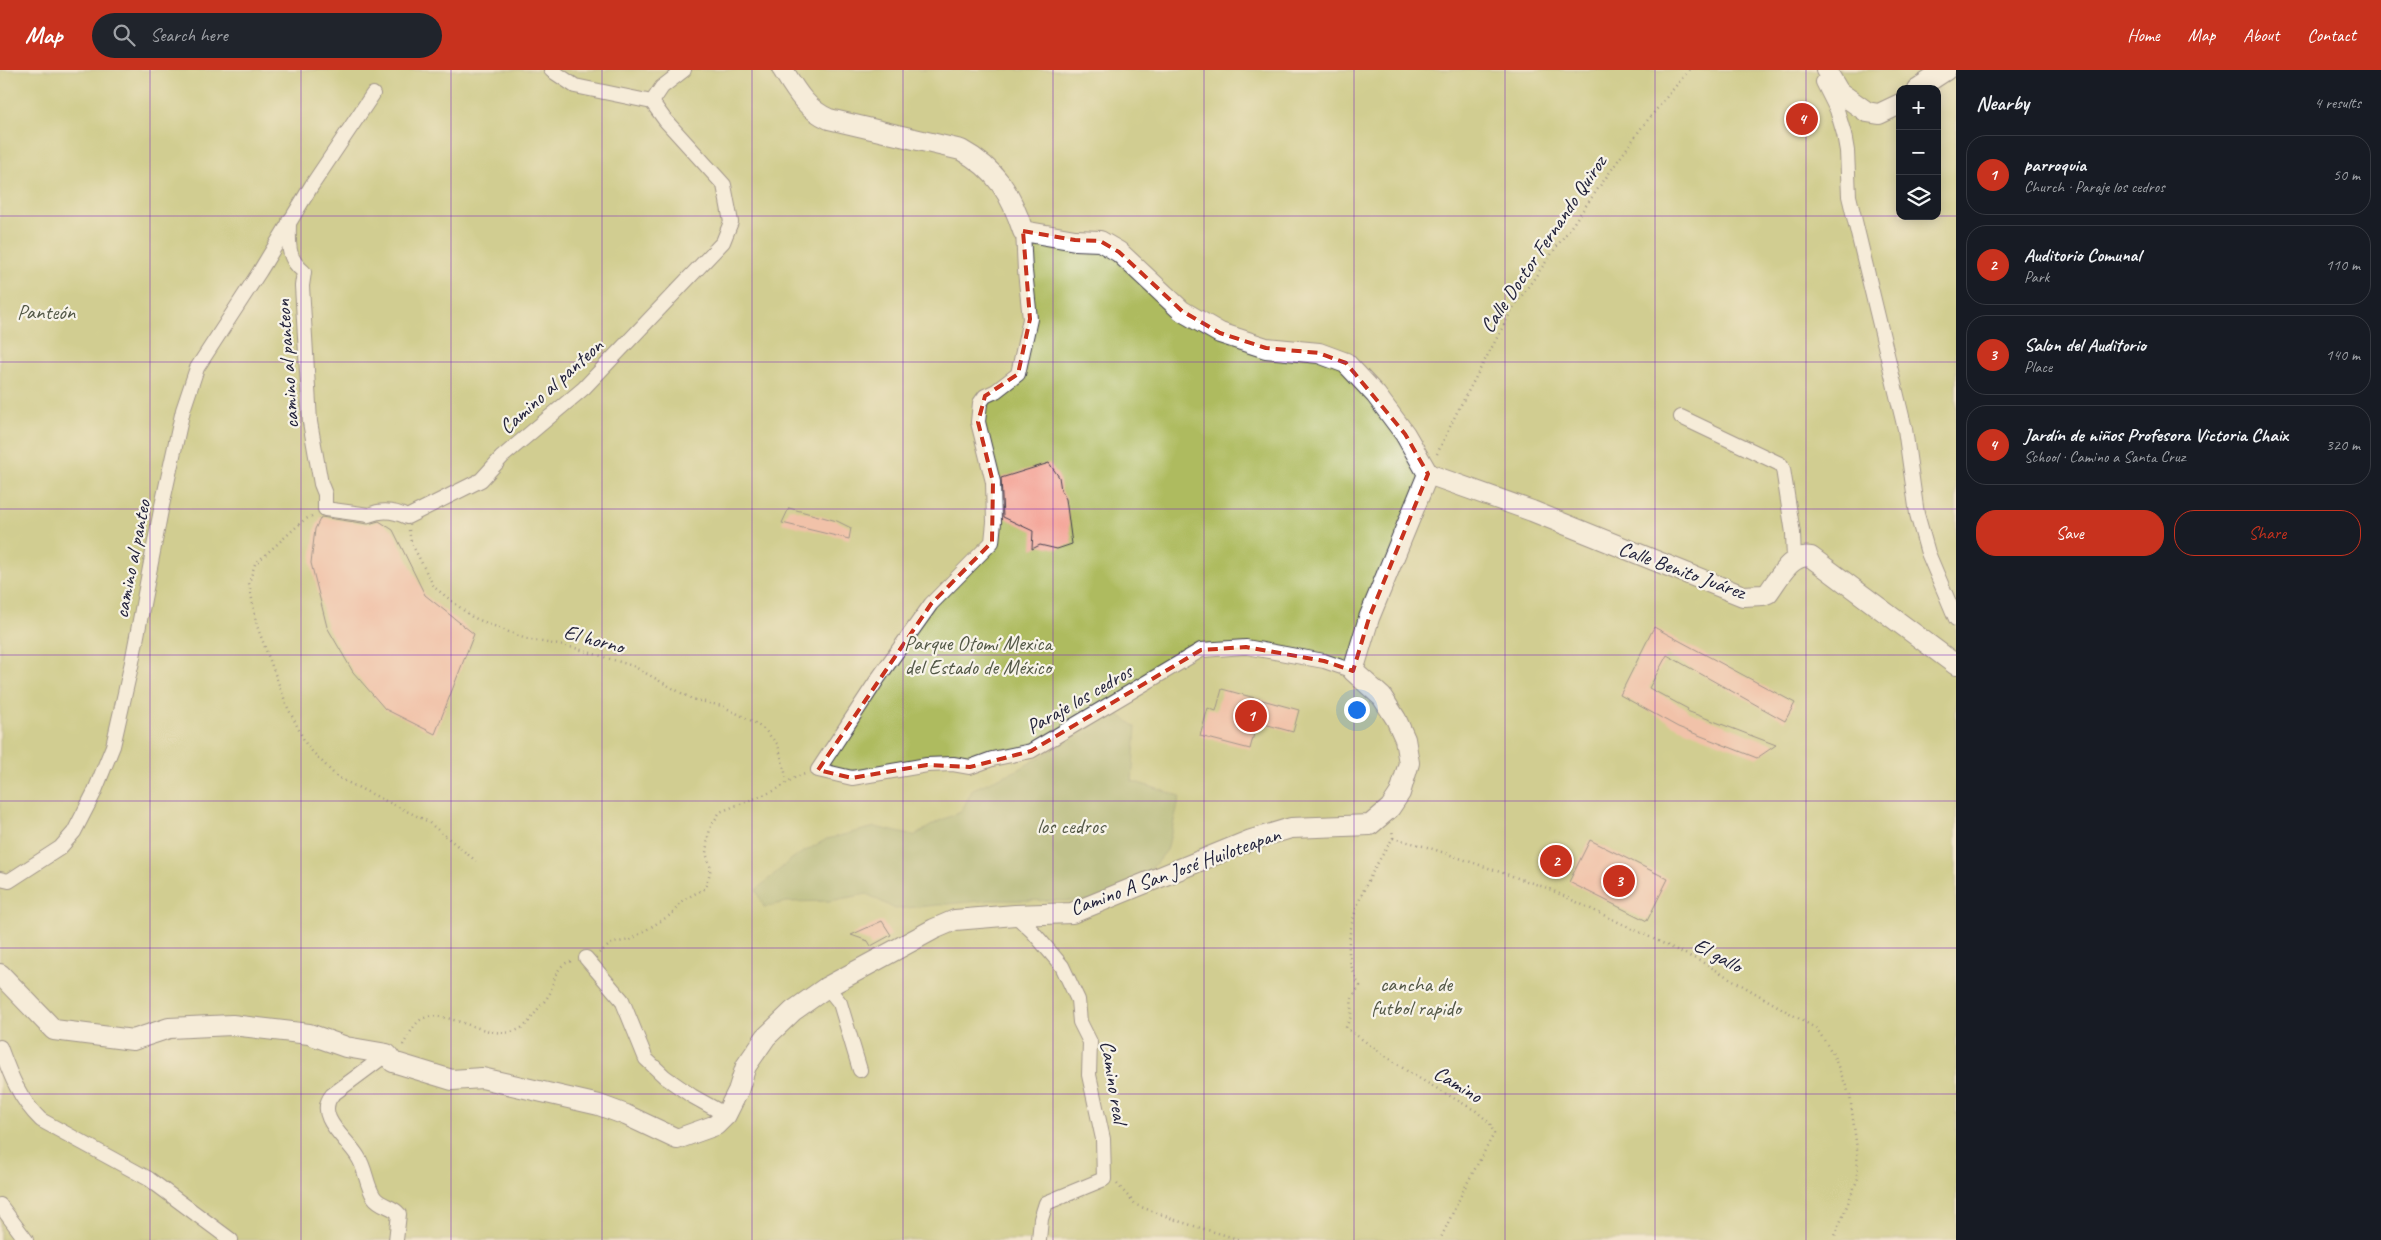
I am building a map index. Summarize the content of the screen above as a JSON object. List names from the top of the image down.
{
  "streets": {
    "main road": ["Calle Benito Juárez", "Camino A San José Huiloteapan"],
    "street": [
      "camino al panteon",
      "Camino al panteon",
      "camino al panteo",
      "Paraje los cedros",
      "Camino real"
    ],
    "path": [
      "Calle Doctor Fernando Quiroz",
      "El horno",
      "El gallo",
      "Camino"
    ]
  },
  "crossings": [
    ["Calle Doctor Fernando Quiroz", "Calle Benito Juárez"],
    ["camino al panteon", "camino al panteo"],
    ["Camino al panteon", "El horno"],
    ["Paraje los cedros", "Camino A San José Huiloteapan"],
    ["Camino A San José Huiloteapan", "Camino real"]
  ],
  "parks": [
    "Panteón",
    "Parque Otomí Mexica del Estado de México",
    "los cedros",
    "cancha de futbol rapido"
  ],
  "page": {
    "header": "Map",
    "search": "Search here",
    "nav": [
      "Home",
      "Map",
      "About",
      "Contact"
    ],
    "heading": ["Nearby", "4 results"],
    "map_buttons": ["+", "−"],
    "pins": [
      "4",
      "1",
      "2",
      "3"
    ],
    "list": [
      {
        "mark": "1",
        "name": "parroquia",
        "note": "Church · Paraje los cedros",
        "value": "50 m"
      },
      {
        "mark": "2",
        "name": "Auditorio Comunal",
        "note": "Park",
        "value": "110 m"
      },
      {
        "mark": "3",
        "name": "Salon del Auditorio",
        "note": "Place",
        "value": "140 m"
      },
      {
        "mark": "4",
        "name": "Jardín de niños Profesora Victoria Chaix",
        "note": "School · Camino a Santa Cruz",
        "value": "320 m"
      }
    ],
    "buttons": ["Save", "Share"]
  }
}
